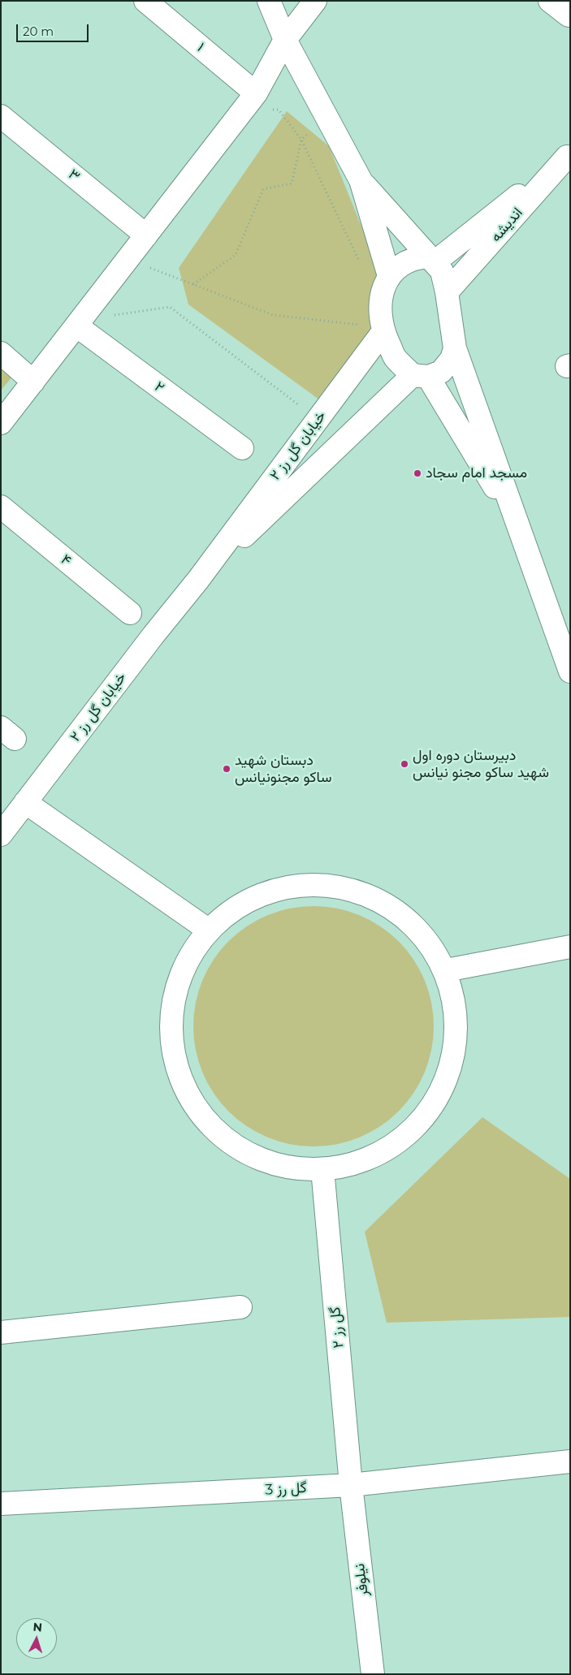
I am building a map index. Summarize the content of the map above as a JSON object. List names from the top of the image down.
{
  "streets": {
    "street": [
      "۱",
      "۳",
      "اندیشه",
      "۲",
      "خیابان گل رز ۲",
      "۴",
      "۲ گل رز",
      "گل رز 3",
      "نیلوفر"
    ]
  },
  "crossings": [
    ["اندیشه", "خیابان گل رز ۲"],
    ["۲ گل رز", "گل رز 3"],
    ["۲ گل رز", "نیلوفر"],
    ["گل رز 3", "نیلوفر"]
  ],
  "places": ["مسجد امام سجاد", "دبیرستان دوره اول شهید ساکو مجنو نیانس", "دبستان شهید ساکو مجنونیانس"],
  "scale_bar": "20 m",
  "north": "top"
}
